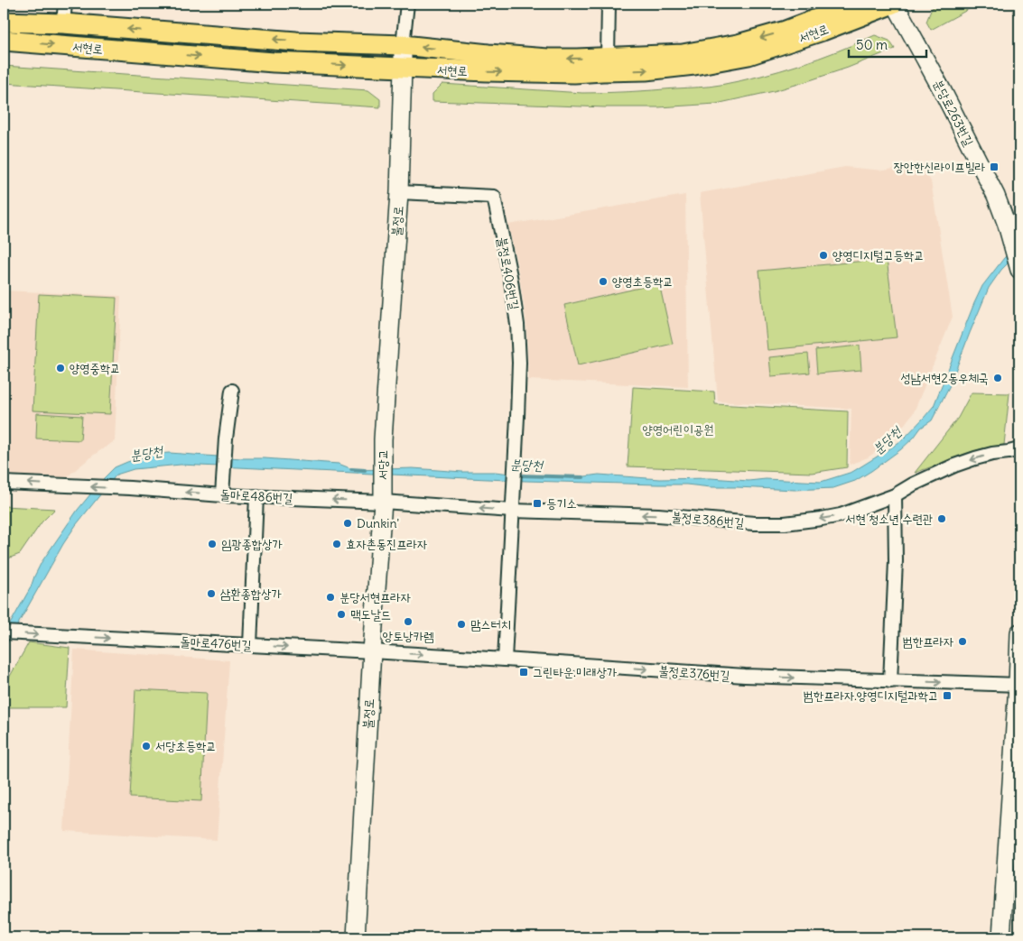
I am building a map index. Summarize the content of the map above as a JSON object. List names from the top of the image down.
{
  "streets": {
    "main road": [
      "서현로",
      "분당로263번길",
      "불정로",
      "서당교"
    ],
    "street": [
      "불정로406번길",
      "돌마로486번길",
      "불정로386번길",
      "돌마로476번길",
      "불정로376번길"
    ]
  },
  "crossings": [
    ["서현로", "분당로263번길"],
    ["서현로", "불정로"],
    ["불정로", "불정로406번길"],
    ["불정로", "서당교"],
    ["불정로", "돌마로486번길"],
    ["불정로", "불정로386번길"],
    ["불정로", "돌마로476번길"],
    ["불정로", "불정로376번길"],
    ["불정로406번길", "불정로386번길"],
    ["서당교", "돌마로486번길"],
    ["서당교", "불정로386번길"],
    ["돌마로486번길", "불정로386번길"],
    ["돌마로476번길", "불정로376번길"]
  ],
  "one_way": [
    "돌마로486번길",
    "불정로386번길",
    "돌마로476번길",
    "불정로376번길"
  ],
  "water": ["분당천"],
  "parks": ["양영어린이공원"],
  "places": {
    "transit": [
      "장안한신라이프빌라",
      "등기소",
      "그린타운.미래상가",
      "범한프라자.양영디지털과학고"
    ],
    "other": [
      "양영디지털고등학교",
      "양영초등학교",
      "양영중학교",
      "성남서현2동우체국",
      "서현 청소년 수련관",
      "Dunkin'",
      "임광종합상가",
      "효자촌동진프라자",
      "삼환종합상가",
      "분당서현프라자",
      "맥도날드",
      "앙토낭카렘",
      "맘스터치",
      "범한프라자",
      "서당초등학교"
    ]
  },
  "scale_bar": "50 m"
}
